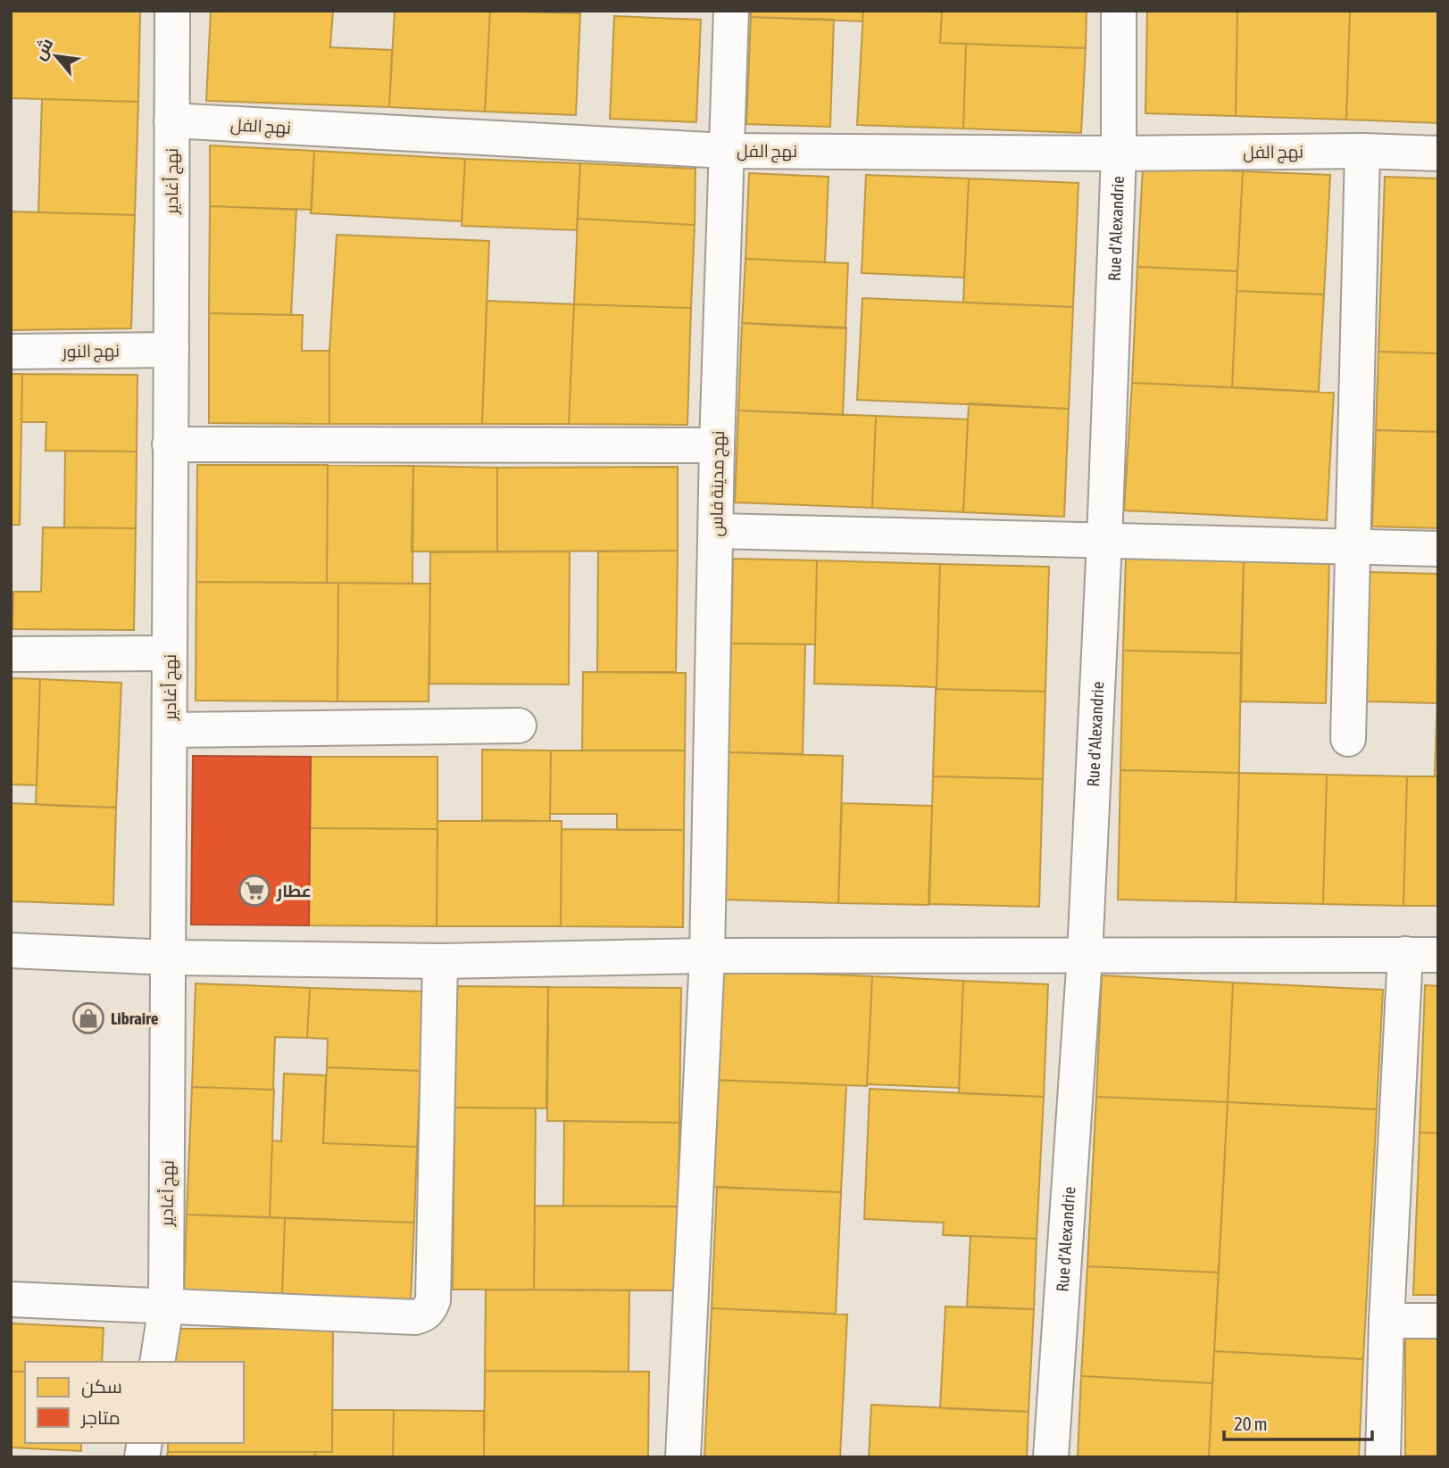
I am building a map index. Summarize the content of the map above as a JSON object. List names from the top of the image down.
{
  "streets": {
    "street": [
      "نهج الفل",
      "نهج أغادير",
      "Rue d'Alexandrie",
      "نهج النور",
      "نهج مدينة فاس"
    ]
  },
  "crossings": [
    ["نهج الفل", "نهج أغادير"],
    ["نهج الفل", "Rue d'Alexandrie"],
    ["نهج الفل", "نهج مدينة فاس"],
    ["نهج أغادير", "نهج النور"]
  ],
  "places": {
    "supermarket": ["عطار"],
    "shop": ["Libraire"]
  },
  "legend": ["سكن", "متاجر"],
  "scale_bar": "20 m",
  "north": "top left"
}
